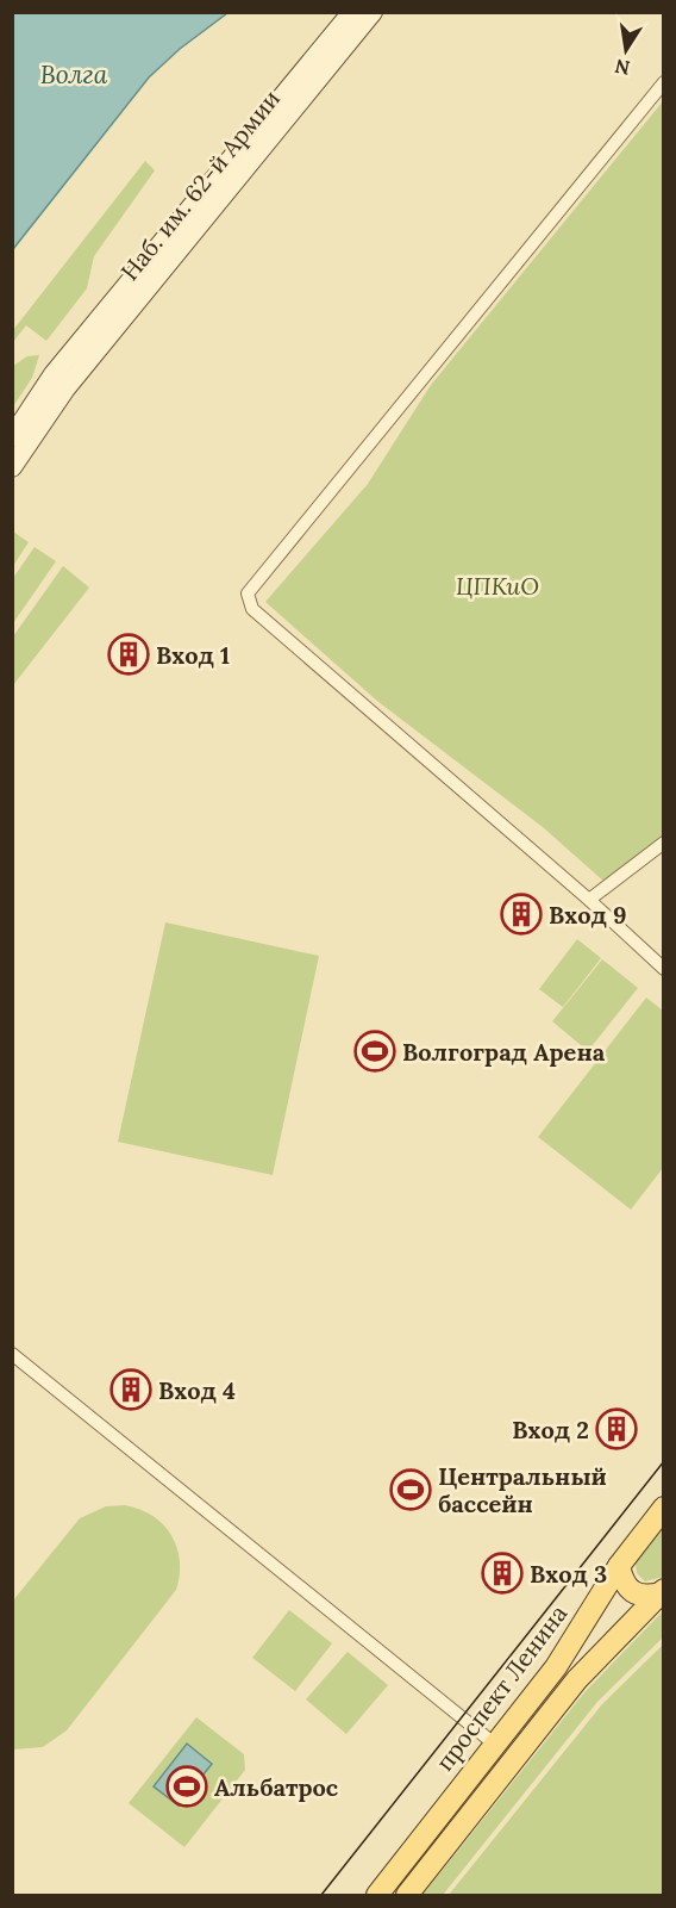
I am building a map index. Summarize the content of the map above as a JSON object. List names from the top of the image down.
{
  "streets": {
    "main road": ["Наб. им. 62-й Армии", "проспект Ленина"]
  },
  "water": ["Волга"],
  "parks": ["ЦПКиО"],
  "places": {
    "building": [
      "Вход 1",
      "Вход 9",
      "Вход 4",
      "Вход 2",
      "Вход 3"
    ],
    "sports": ["Волгоград Арена", "Центральный бассейн", "Альбатрос"]
  },
  "north": "bottom"
}
